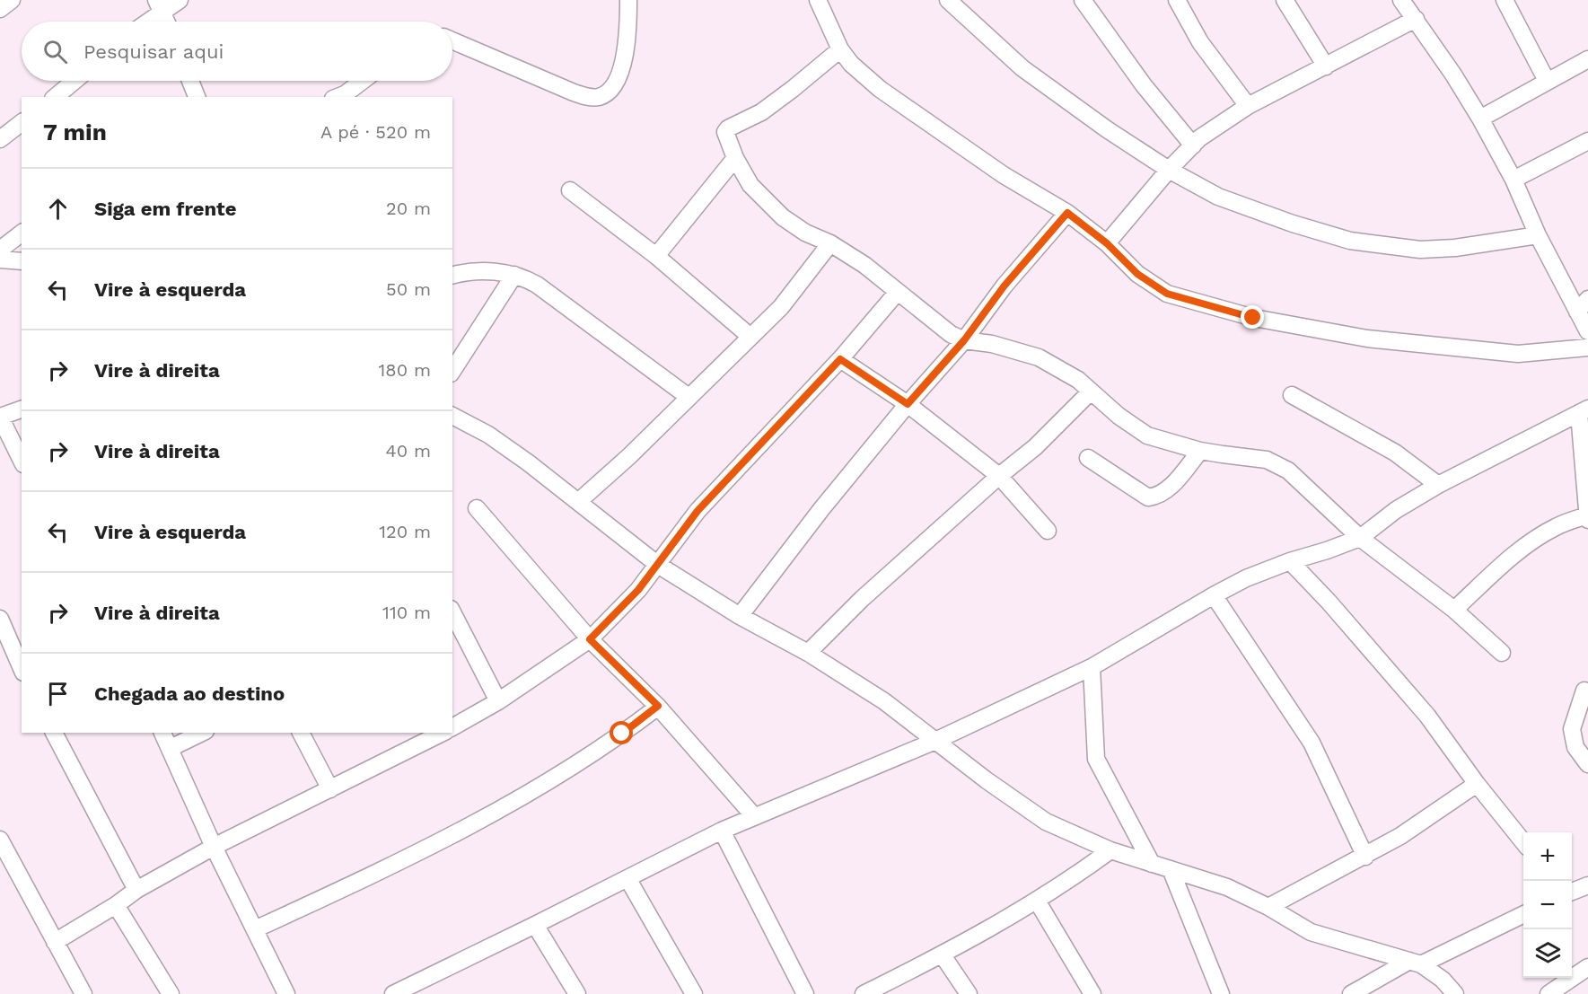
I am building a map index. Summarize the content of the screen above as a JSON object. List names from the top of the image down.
{
  "page": {
    "search": "Pesquisar aqui",
    "heading": ["7 min", "A pé · 520 m"],
    "list": [
      ["Siga em frente", "20 m"],
      ["Vire à esquerda", "50 m"],
      ["Vire à direita", "180 m"],
      ["Vire à direita", "40 m"],
      ["Vire à esquerda", "120 m"],
      ["Vire à direita", "110 m"],
      "Chegada ao destino"
    ],
    "map_buttons": ["+", "−"]
  }
}
